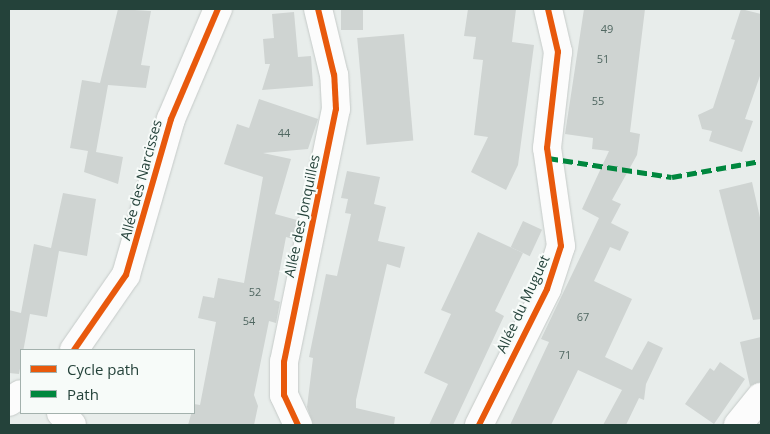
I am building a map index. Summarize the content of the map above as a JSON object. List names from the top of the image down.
{
  "streets": {
    "street": ["Allée des Narcisses", "Allée des Jonquilles", "Allée du Muguet"]
  },
  "house_numbers": [
    "49",
    "51",
    "55",
    "44",
    "52",
    "67",
    "54",
    "71"
  ],
  "legend": ["Cycle path", "Path"]
}
